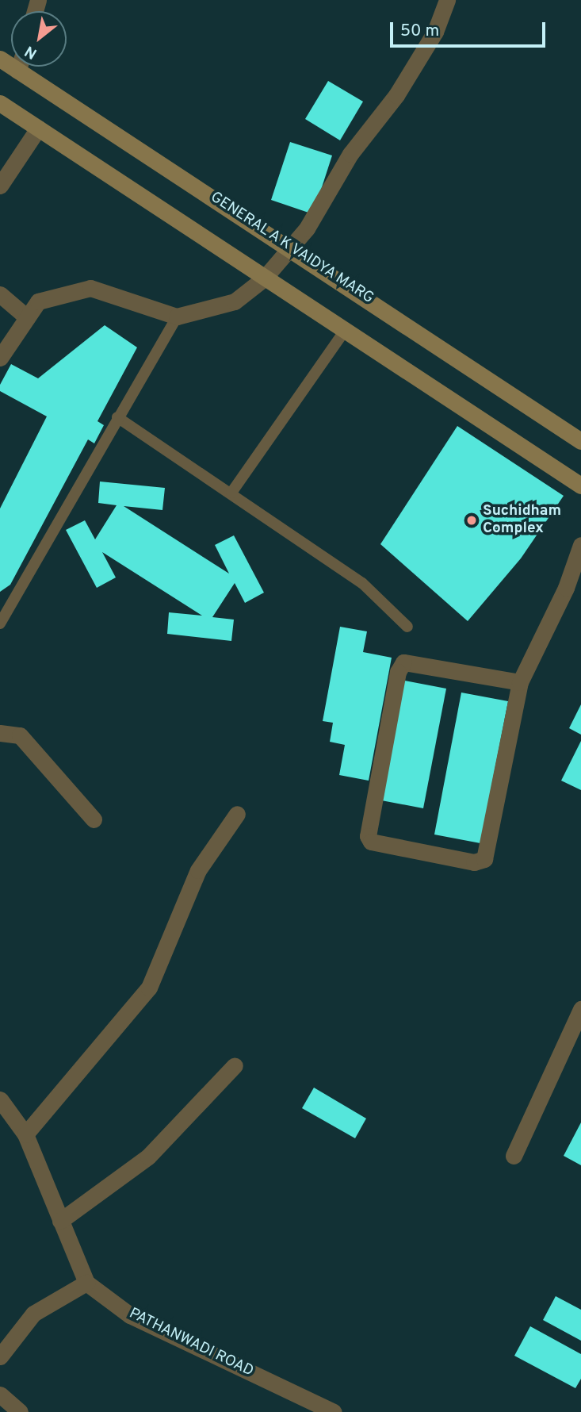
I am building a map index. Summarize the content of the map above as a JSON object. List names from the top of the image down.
{
  "streets": {
    "main road": ["GENERAL A K VAIDYA MARG"],
    "street": ["PATHANWADI ROAD"]
  },
  "places": ["Suchidham Complex"],
  "scale_bar": "50 m",
  "north": "bottom left"
}
